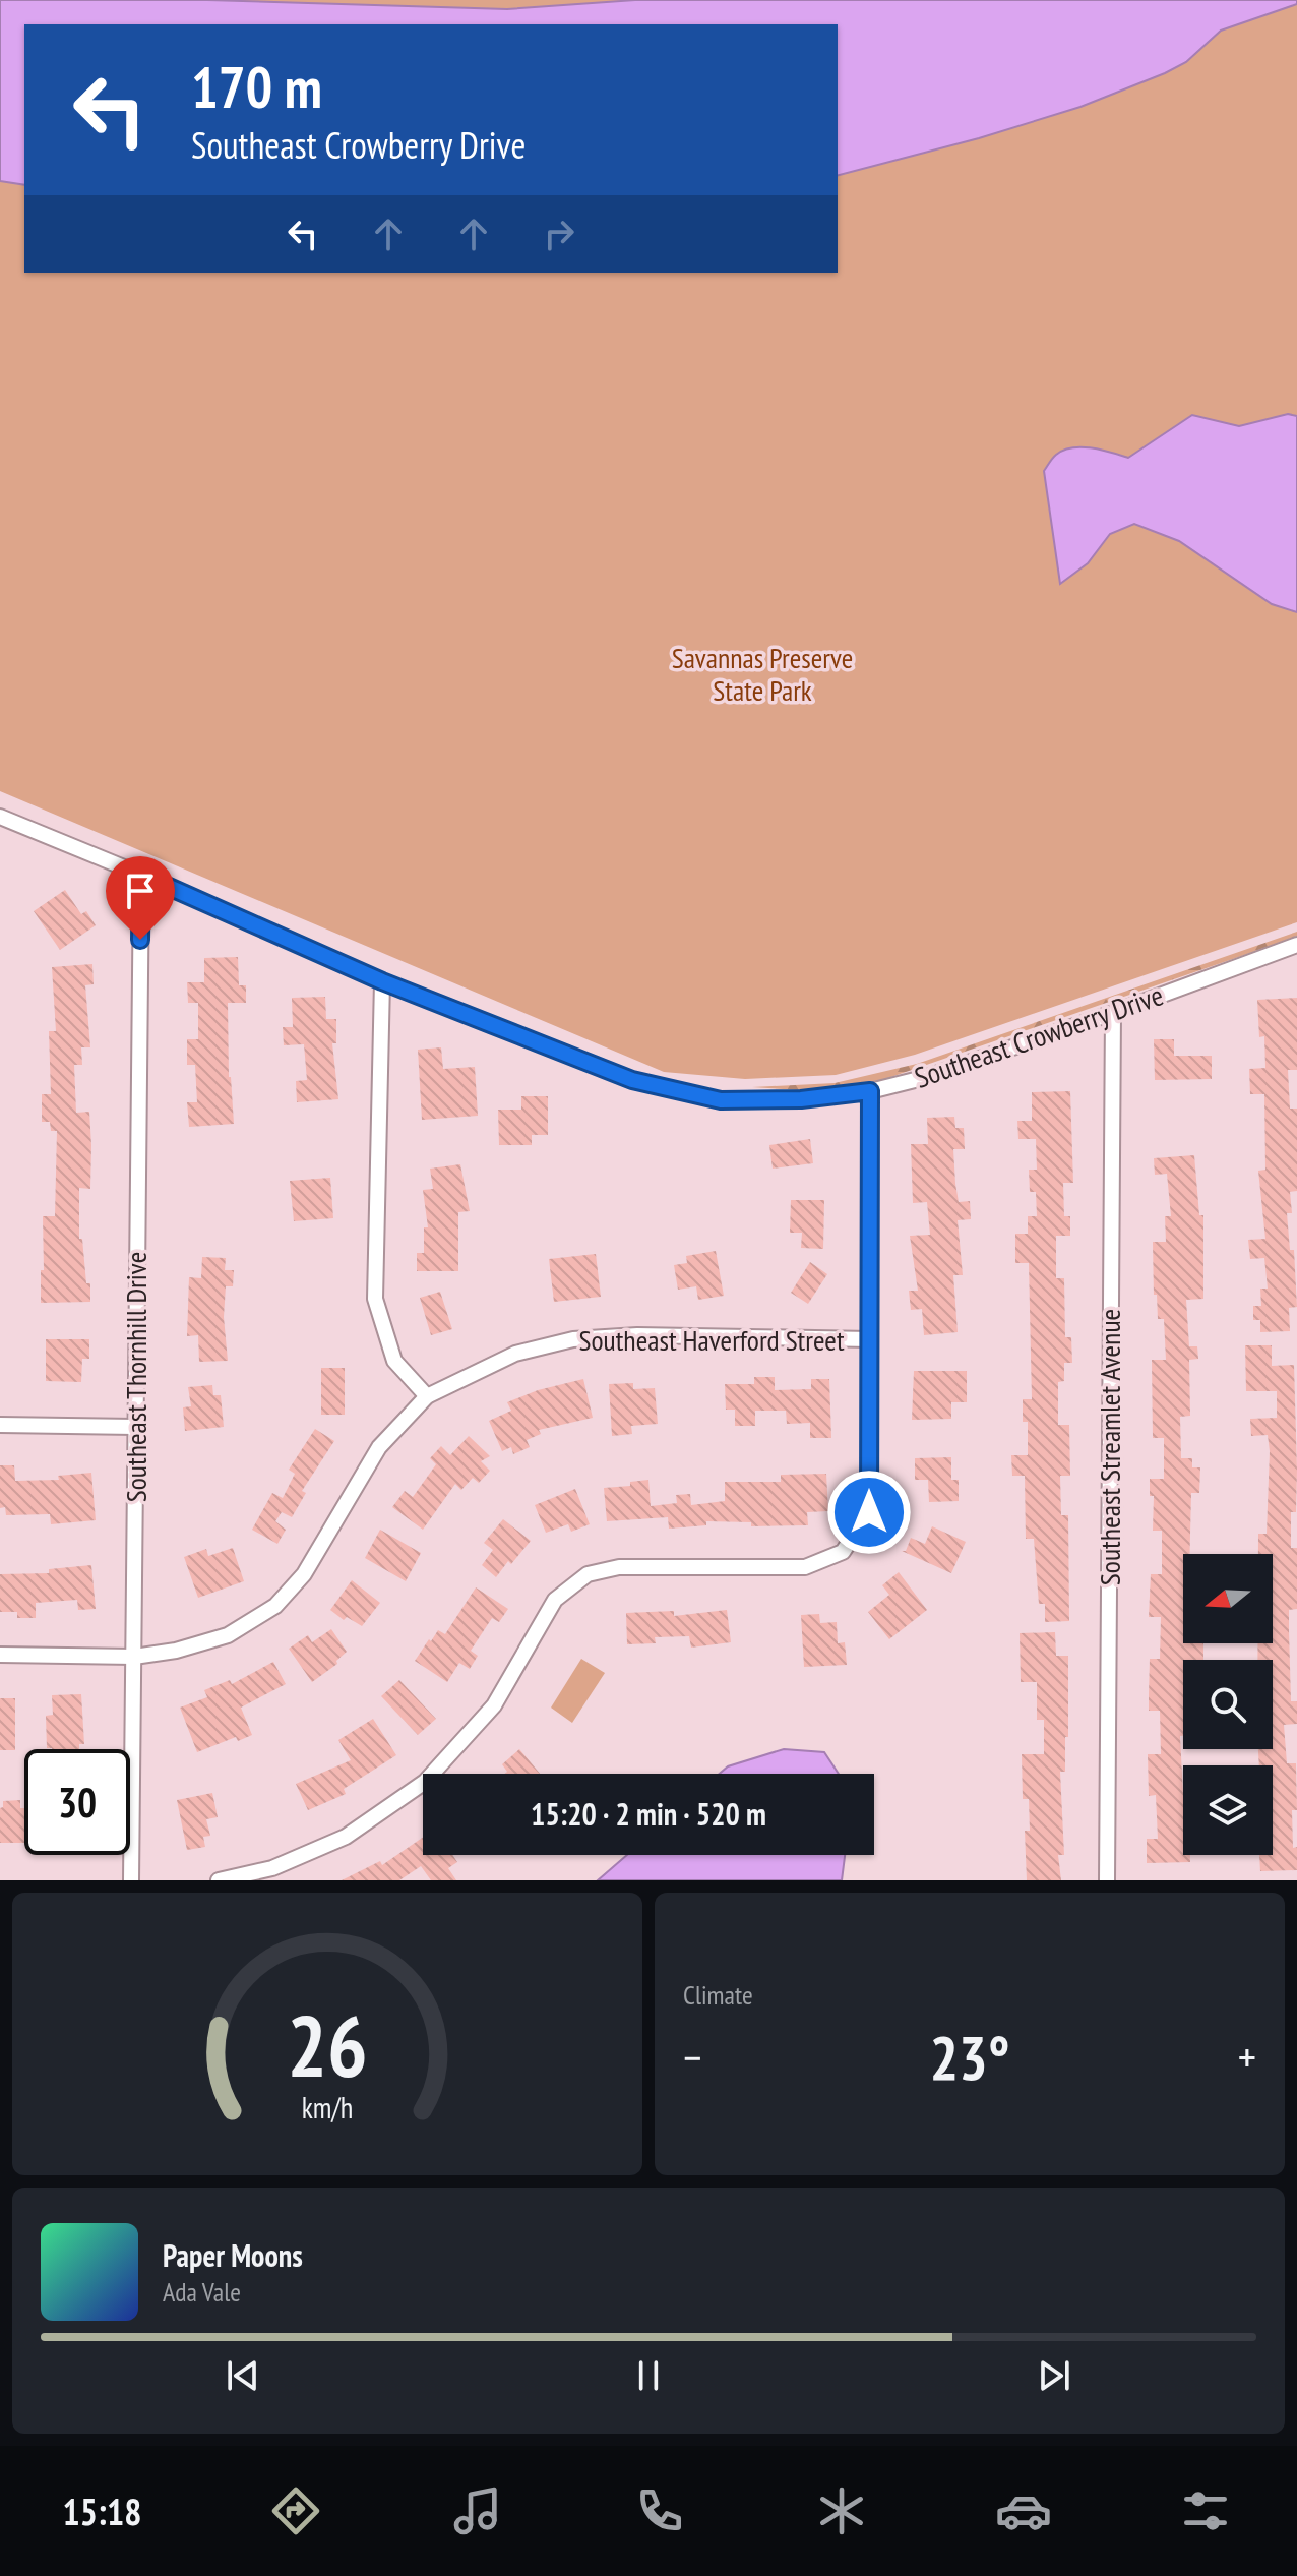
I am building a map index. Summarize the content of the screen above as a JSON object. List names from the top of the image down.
{
  "streets": {
    "street": [
      "Southeast Crowberry Drive",
      "Southeast Haverford Street",
      "Southeast Thornhill Drive",
      "Southeast Streamlet Avenue"
    ]
  },
  "crossings": [
    ["Southeast Crowberry Drive", "Southeast Thornhill Drive"],
    ["Southeast Crowberry Drive", "Southeast Streamlet Avenue"],
    ["Southeast Haverford Street", "Southeast Thornhill Drive"]
  ],
  "parks": ["Savannas Preserve State Park"],
  "north": "left",
  "page": {
    "turn": ["170 m", "Southeast Crowberry Drive"],
    "limit": "30",
    "trip": "15:20 · 2 min · 520 m",
    "tile": "Climate",
    "heat": ["−", "23°", "+"],
    "song": ["Paper Moons", "Ada Vale"],
    "tabs": "15:18",
    "gauge": ["26", "km/h"]
  }
}
